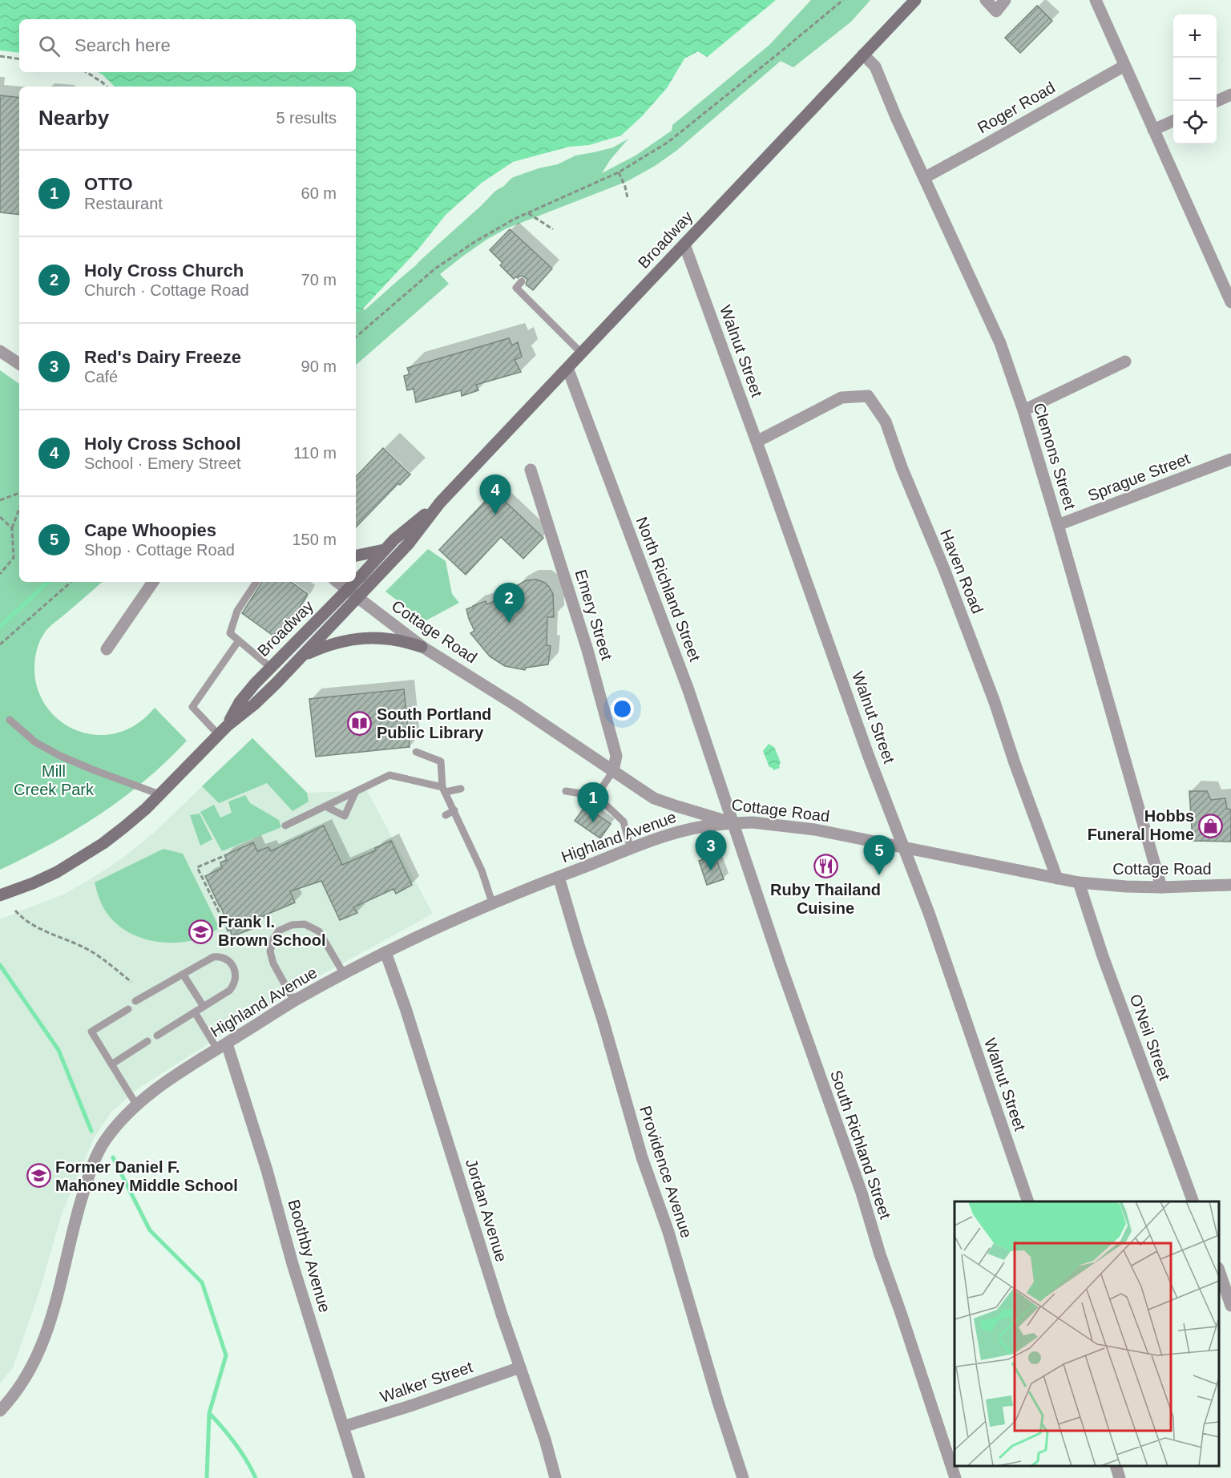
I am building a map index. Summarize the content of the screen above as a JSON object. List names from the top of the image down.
{
  "streets": {
    "main road": ["Broadway"],
    "street": [
      "Roger Road",
      "Walnut Street",
      "Clemons Street",
      "Sprague Street",
      "Haven Road",
      "North Richland Street",
      "Emery Street",
      "Cottage Road",
      "Highland Avenue",
      "O'Neil Street",
      "South Richland Street",
      "Providence Avenue",
      "Jordan Avenue",
      "Boothby Avenue",
      "Walker Street"
    ]
  },
  "crossings": [
    ["Roger Road", "Clemons Street"],
    ["Broadway", "Walnut Street"],
    ["Broadway", "Clemons Street"],
    ["Broadway", "North Richland Street"],
    ["Broadway", "Cottage Road"],
    ["Walnut Street", "Haven Road"],
    ["Walnut Street", "Cottage Road"],
    ["Clemons Street", "Sprague Street"],
    ["Clemons Street", "Cottage Road"],
    ["Haven Road", "Cottage Road"],
    ["North Richland Street", "Cottage Road"],
    ["North Richland Street", "Highland Avenue"],
    ["North Richland Street", "South Richland Street"],
    ["Emery Street", "Cottage Road"],
    ["Cottage Road", "Highland Avenue"],
    ["Cottage Road", "O'Neil Street"],
    ["Cottage Road", "South Richland Street"],
    ["Highland Avenue", "South Richland Street"],
    ["Highland Avenue", "Providence Avenue"],
    ["Highland Avenue", "Jordan Avenue"],
    ["Highland Avenue", "Boothby Avenue"],
    ["Jordan Avenue", "Walker Street"],
    ["Boothby Avenue", "Walker Street"]
  ],
  "parks": ["Mill Creek Park"],
  "places": {
    "library": ["South Portland Public Library"],
    "shop": ["Hobbs Funeral Home"],
    "restaurant": ["Ruby Thailand Cuisine"],
    "school or university": ["Frank I. Brown School", "Former Daniel F. Mahoney Middle School"]
  },
  "page": {
    "map_buttons": ["+", "−"],
    "search": "Search here",
    "heading": ["Nearby", "5 results"],
    "list": [
      {
        "mark": "1",
        "name": "OTTO",
        "note": "Restaurant",
        "value": "60 m"
      },
      {
        "mark": "2",
        "name": "Holy Cross Church",
        "note": "Church · Cottage Road",
        "value": "70 m"
      },
      {
        "mark": "3",
        "name": "Red's Dairy Freeze",
        "note": "Café",
        "value": "90 m"
      },
      {
        "mark": "4",
        "name": "Holy Cross School",
        "note": "School · Emery Street",
        "value": "110 m"
      },
      {
        "mark": "5",
        "name": "Cape Whoopies",
        "note": "Shop · Cottage Road",
        "value": "150 m"
      }
    ],
    "pins": [
      "4",
      "2",
      "1",
      "3",
      "5"
    ]
  }
}
